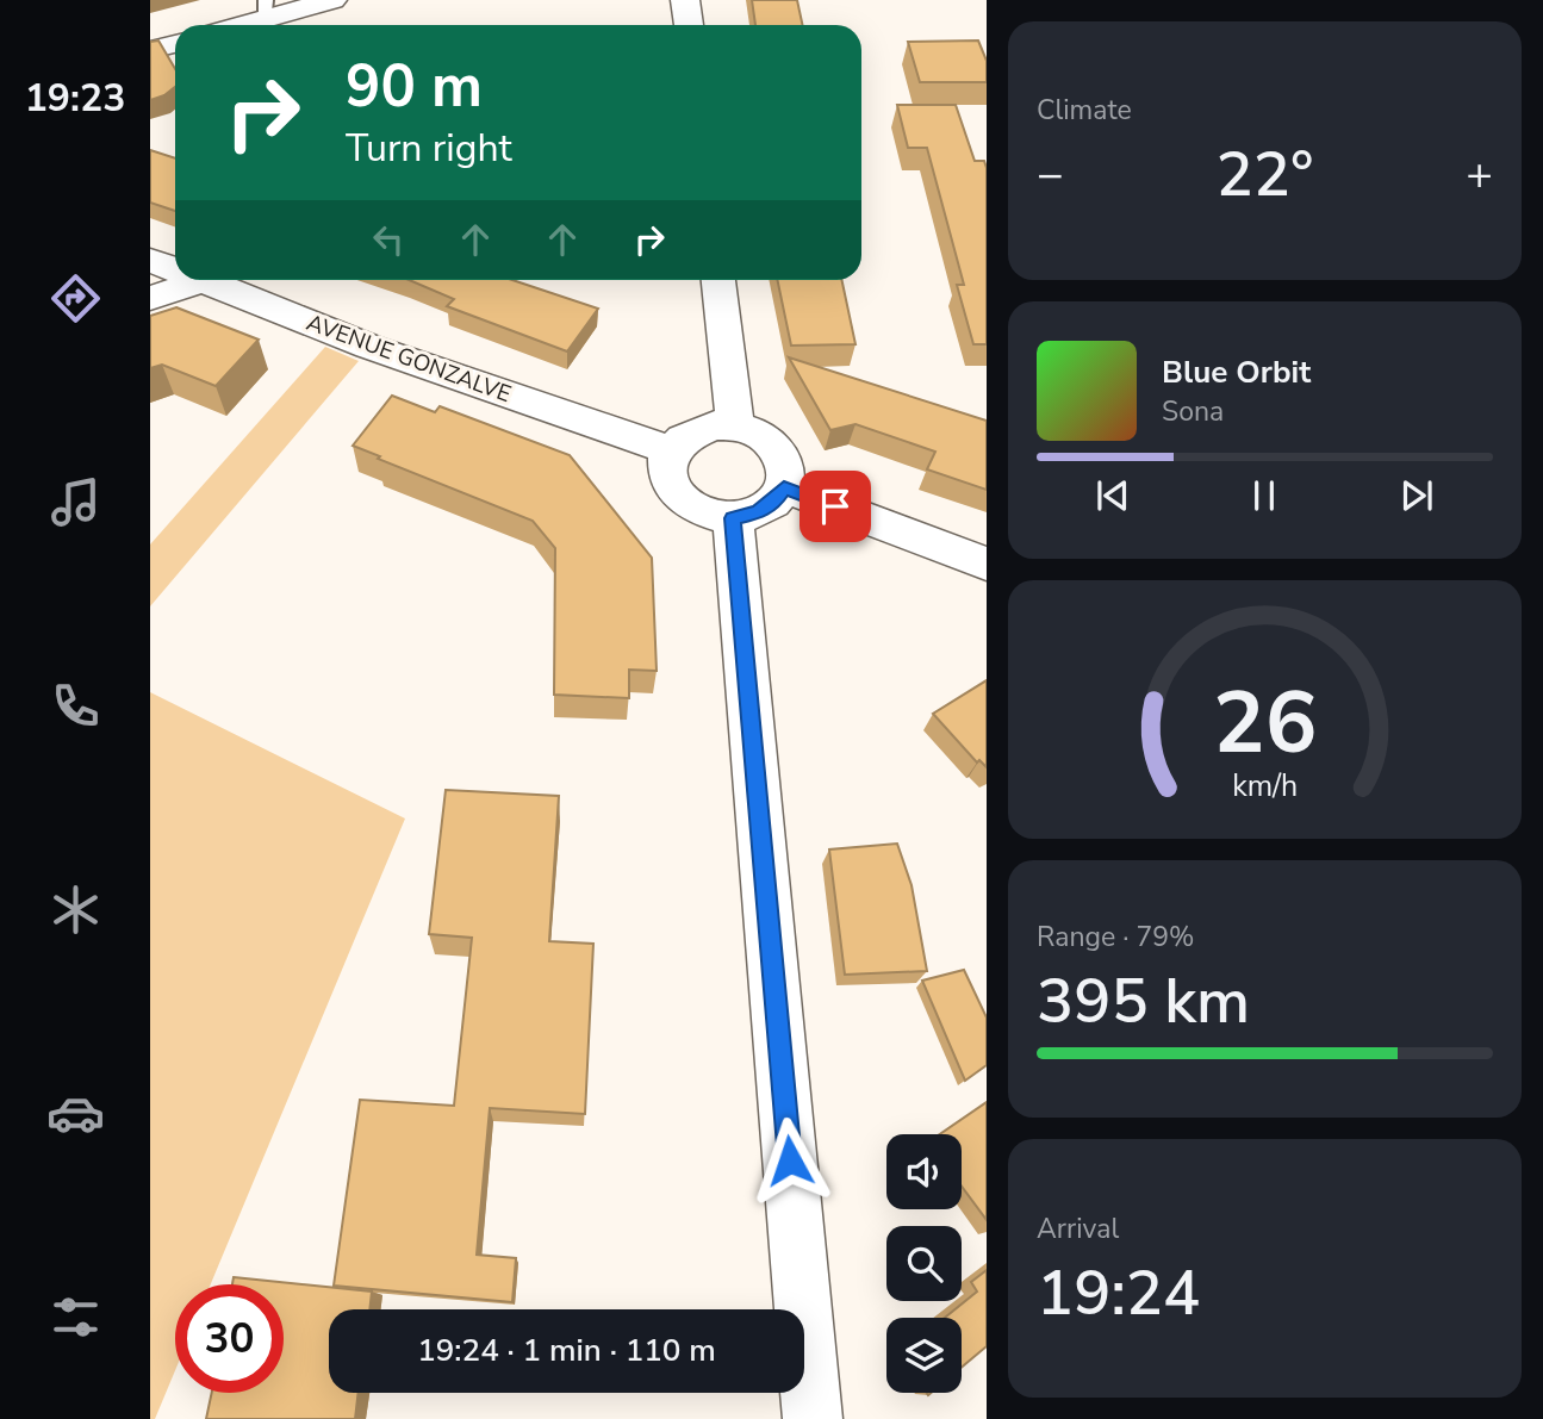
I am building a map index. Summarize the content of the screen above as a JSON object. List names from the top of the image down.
{
  "streets": {
    "street": ["AVENUE GONZALVE"]
  },
  "page": {
    "tabs": "19:23",
    "tile": [
      "Climate",
      ["Range · 79%", "395 km"],
      ["Arrival", "19:24"]
    ],
    "turn": ["90 m", "Turn right"],
    "heat": ["−", "22°", "+"],
    "song": ["Blue Orbit", "Sona"],
    "limit": "30",
    "trip": "19:24 · 1 min · 110 m",
    "gauge": ["26", "km/h"]
  }
}
